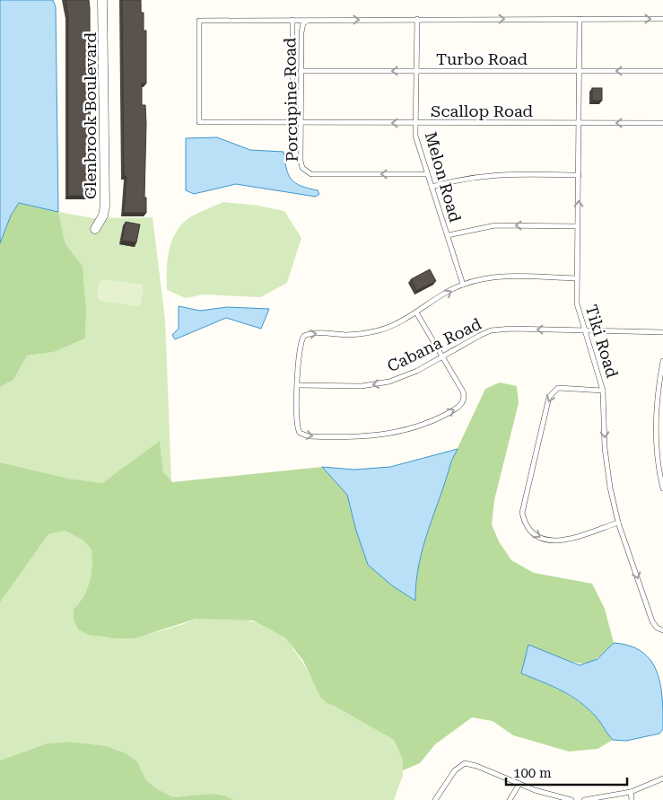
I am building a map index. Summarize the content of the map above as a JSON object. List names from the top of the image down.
{
  "streets": {
    "street": ["Glenbrook Boulevard"],
    "lane": [
      "Turbo Road",
      "Porcupine Road",
      "Scallop Road",
      "Melon Road",
      "Tiki Road",
      "Cabana Road"
    ]
  },
  "crossings": [
    ["Turbo Road", "Porcupine Road"],
    ["Turbo Road", "Melon Road"],
    ["Turbo Road", "Tiki Road"],
    ["Porcupine Road", "Scallop Road"],
    ["Porcupine Road", "Melon Road"],
    ["Scallop Road", "Melon Road"],
    ["Scallop Road", "Tiki Road"],
    ["Tiki Road", "Cabana Road"]
  ],
  "one_way": ["Turbo Road", "Cabana Road"],
  "scale_bar": "100 m"
}
